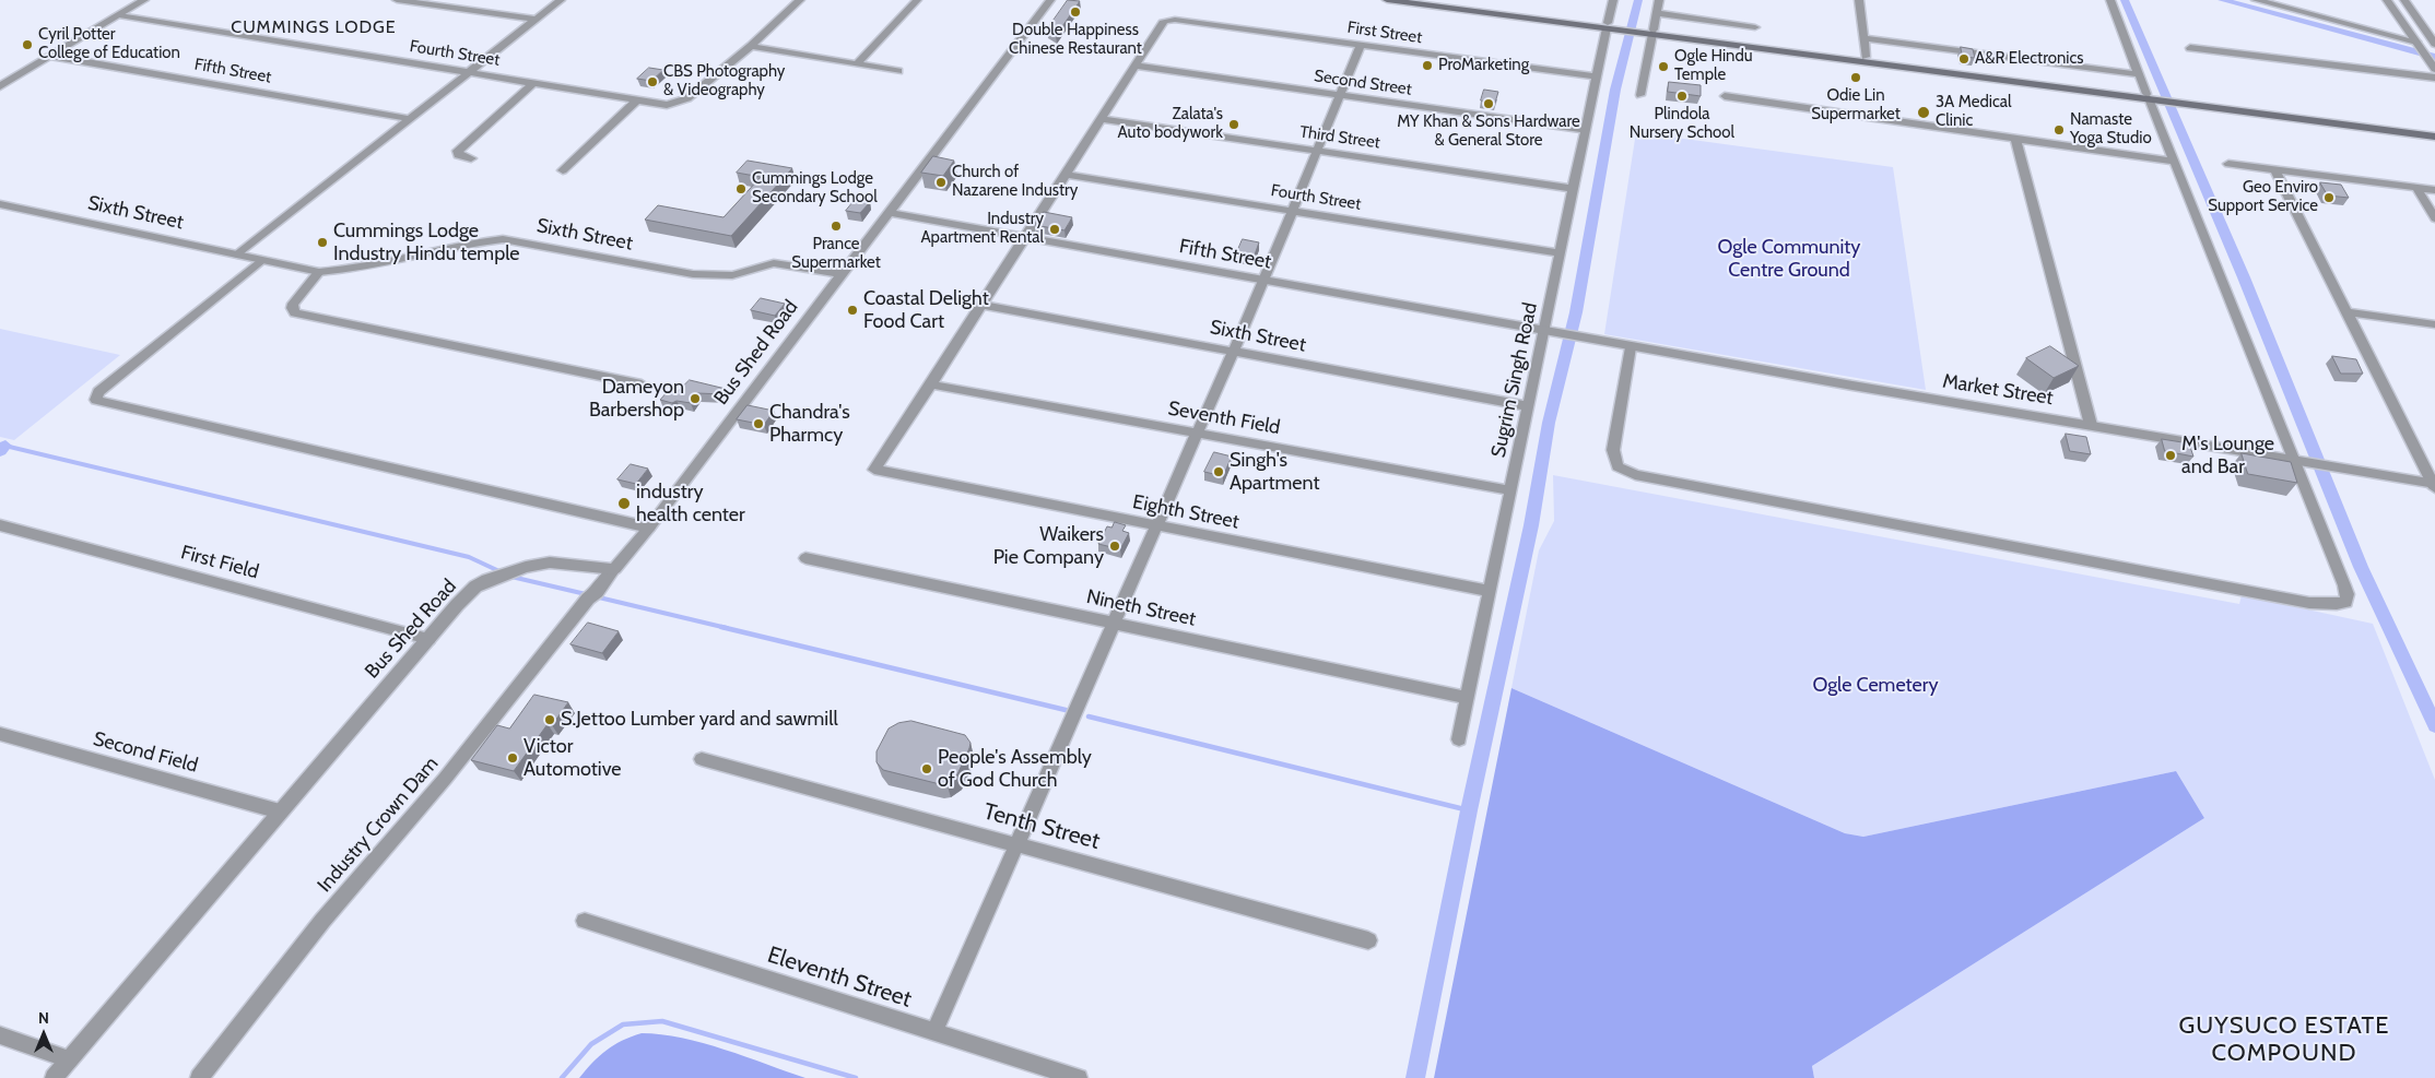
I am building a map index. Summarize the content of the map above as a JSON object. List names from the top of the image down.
{
  "streets": {
    "street": [
      "First Street",
      "Fourth Street",
      "Fifth Street",
      "Second Street",
      "Third Street",
      "Sixth Street",
      "Bus Shed Road",
      "Sugrim Singh Road",
      "Market Street",
      "Seventh Field",
      "Eighth Street",
      "First Field",
      "Nineth Street",
      "Second Field",
      "Industry Crown Dam",
      "Tenth Street",
      "Eleventh Street"
    ]
  },
  "crossings": [
    ["First Street", "Second Street"],
    ["First Street", "Sugrim Singh Road"],
    ["Fourth Street", "Sugrim Singh Road"],
    ["Fifth Street", "Bus Shed Road"],
    ["Fifth Street", "Sugrim Singh Road"],
    ["Fifth Street", "Market Street"],
    ["Second Street", "Sugrim Singh Road"],
    ["Third Street", "Sugrim Singh Road"],
    ["Sixth Street", "Bus Shed Road"],
    ["Sixth Street", "Sugrim Singh Road"],
    ["Bus Shed Road", "First Field"],
    ["Bus Shed Road", "Second Field"],
    ["Bus Shed Road", "Industry Crown Dam"],
    ["Sugrim Singh Road", "Market Street"],
    ["Sugrim Singh Road", "Seventh Field"],
    ["Sugrim Singh Road", "Eighth Street"],
    ["Sugrim Singh Road", "Nineth Street"],
    ["Seventh Field", "Eighth Street"]
  ],
  "districts": ["CUMMINGS LODGE", "GUYSUCO ESTATE COMPOUND"],
  "parks": ["Ogle Community Centre Ground", "Ogle Cemetery"],
  "places": [
    "Double Happiness Chinese Restaurant",
    "Cyril Potter College of Education",
    "A&R Electronics",
    "ProMarketing",
    "Ogle Hindu Temple",
    "Odie Lin Supermarket",
    "CBS Photography & Videography",
    "Plindola Nursery School",
    "MY Khan & Sons Hardware & General Store",
    "3A Medical Clinic",
    "Zalata's Auto bodywork",
    "Namaste Yoga Studio",
    "Church of Nazarene Industry",
    "Cummings Lodge Secondary School",
    "Geo Enviro Support Service",
    "Prance Supermarket",
    "Industry Apartment Rental",
    "Cummings Lodge Industry Hindu temple",
    "Coastal Delight Food Cart",
    "Dameyon Barbershop",
    "Chandra's Pharmcy",
    "M's Lounge and Bar",
    "Singh's Apartment",
    "industry health center",
    "Waikers Pie Company",
    "S.Jettoo Lumber yard and sawmill",
    "Victor Automotive",
    "People's Assembly of God Church"
  ],
  "north": "top"
}
